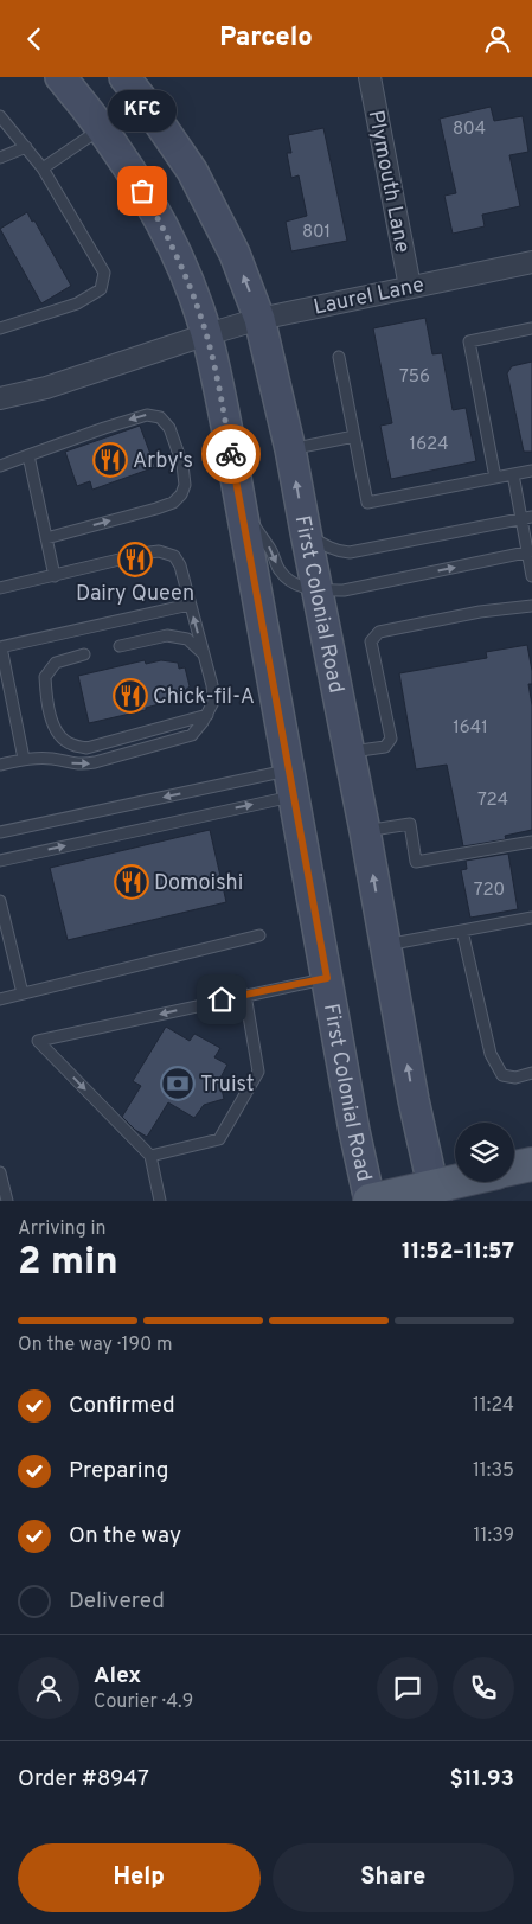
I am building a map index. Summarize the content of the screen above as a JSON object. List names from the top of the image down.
{
  "streets": {
    "main road": ["First Colonial Road"],
    "street": ["Plymouth Lane", "Laurel Lane"]
  },
  "crossings": [
    ["Plymouth Lane", "Laurel Lane"],
    ["Laurel Lane", "First Colonial Road"]
  ],
  "places": {
    "other": ["KFC"],
    "restaurant": [
      "Arby's",
      "Dairy Queen",
      "Chick-fil-A",
      "Domoishi"
    ],
    "bank": ["Truist"]
  },
  "house_numbers": [
    "804",
    "801",
    "756",
    "1624",
    "1641",
    "724",
    "720"
  ],
  "page": {
    "header": "Parcelo",
    "bubble": "KFC",
    "heading": ["2 min", "Arriving in", "11:52–11:57"],
    "panel": [
      "Alex",
      "Courier · 4.9",
      "Order #8947",
      "$11.93"
    ],
    "bar": "On the way · 190 m",
    "list": [
      ["Confirmed", "11:24"],
      ["Preparing", "11:35"],
      ["On the way", "11:39"],
      "Delivered"
    ],
    "buttons": ["Help", "Share"]
  }
}
